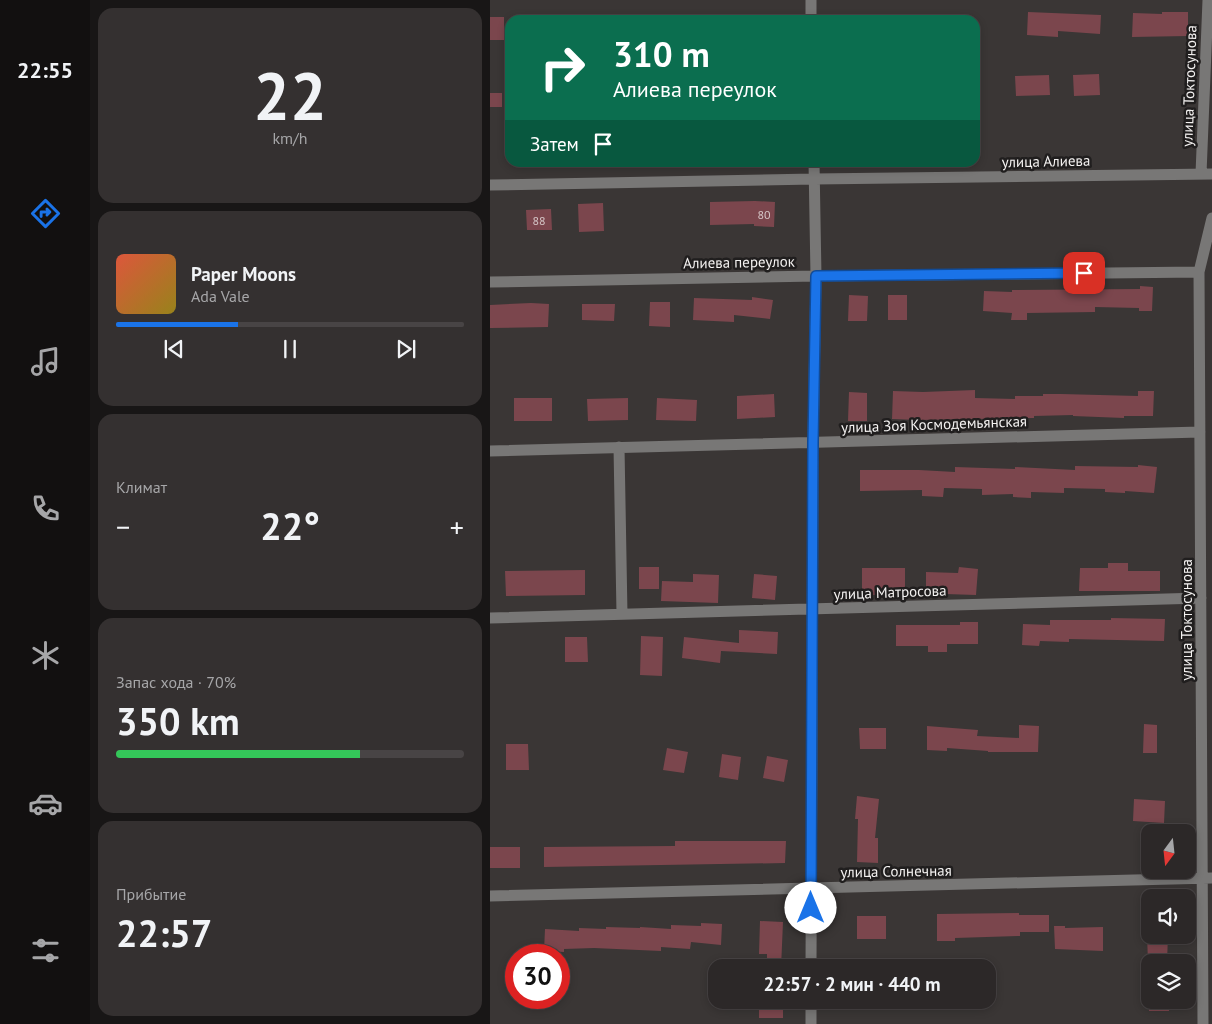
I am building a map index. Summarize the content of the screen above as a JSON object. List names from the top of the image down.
{
  "streets": {
    "street": [
      "улица Токтосунова",
      "улица Алиева",
      "Алиева переулок",
      "улица Зоя Космодемьянская",
      "улица Матросова",
      "улица Солнечная"
    ]
  },
  "crossings": [
    ["улица Токтосунова", "улица Алиева"],
    ["улица Токтосунова", "Алиева переулок"],
    ["улица Токтосунова", "улица Зоя Космодемьянская"],
    ["улица Токтосунова", "улица Матросова"],
    ["улица Токтосунова", "улица Солнечная"]
  ],
  "house_numbers": ["80", "88"],
  "north": "bottom",
  "page": {
    "tabs": "22:55",
    "tile": [
      ["22", "km/h"],
      "Климат",
      ["Запас хода · 70%", "350 km"],
      ["Прибытие", "22:57"]
    ],
    "turn": ["310 m", "Алиева переулок"],
    "then": "Затем",
    "song": ["Paper Moons", "Ada Vale"],
    "heat": ["−", "22°", "+"],
    "limit": "30",
    "trip": "22:57 · 2 мин · 440 m"
  }
}
